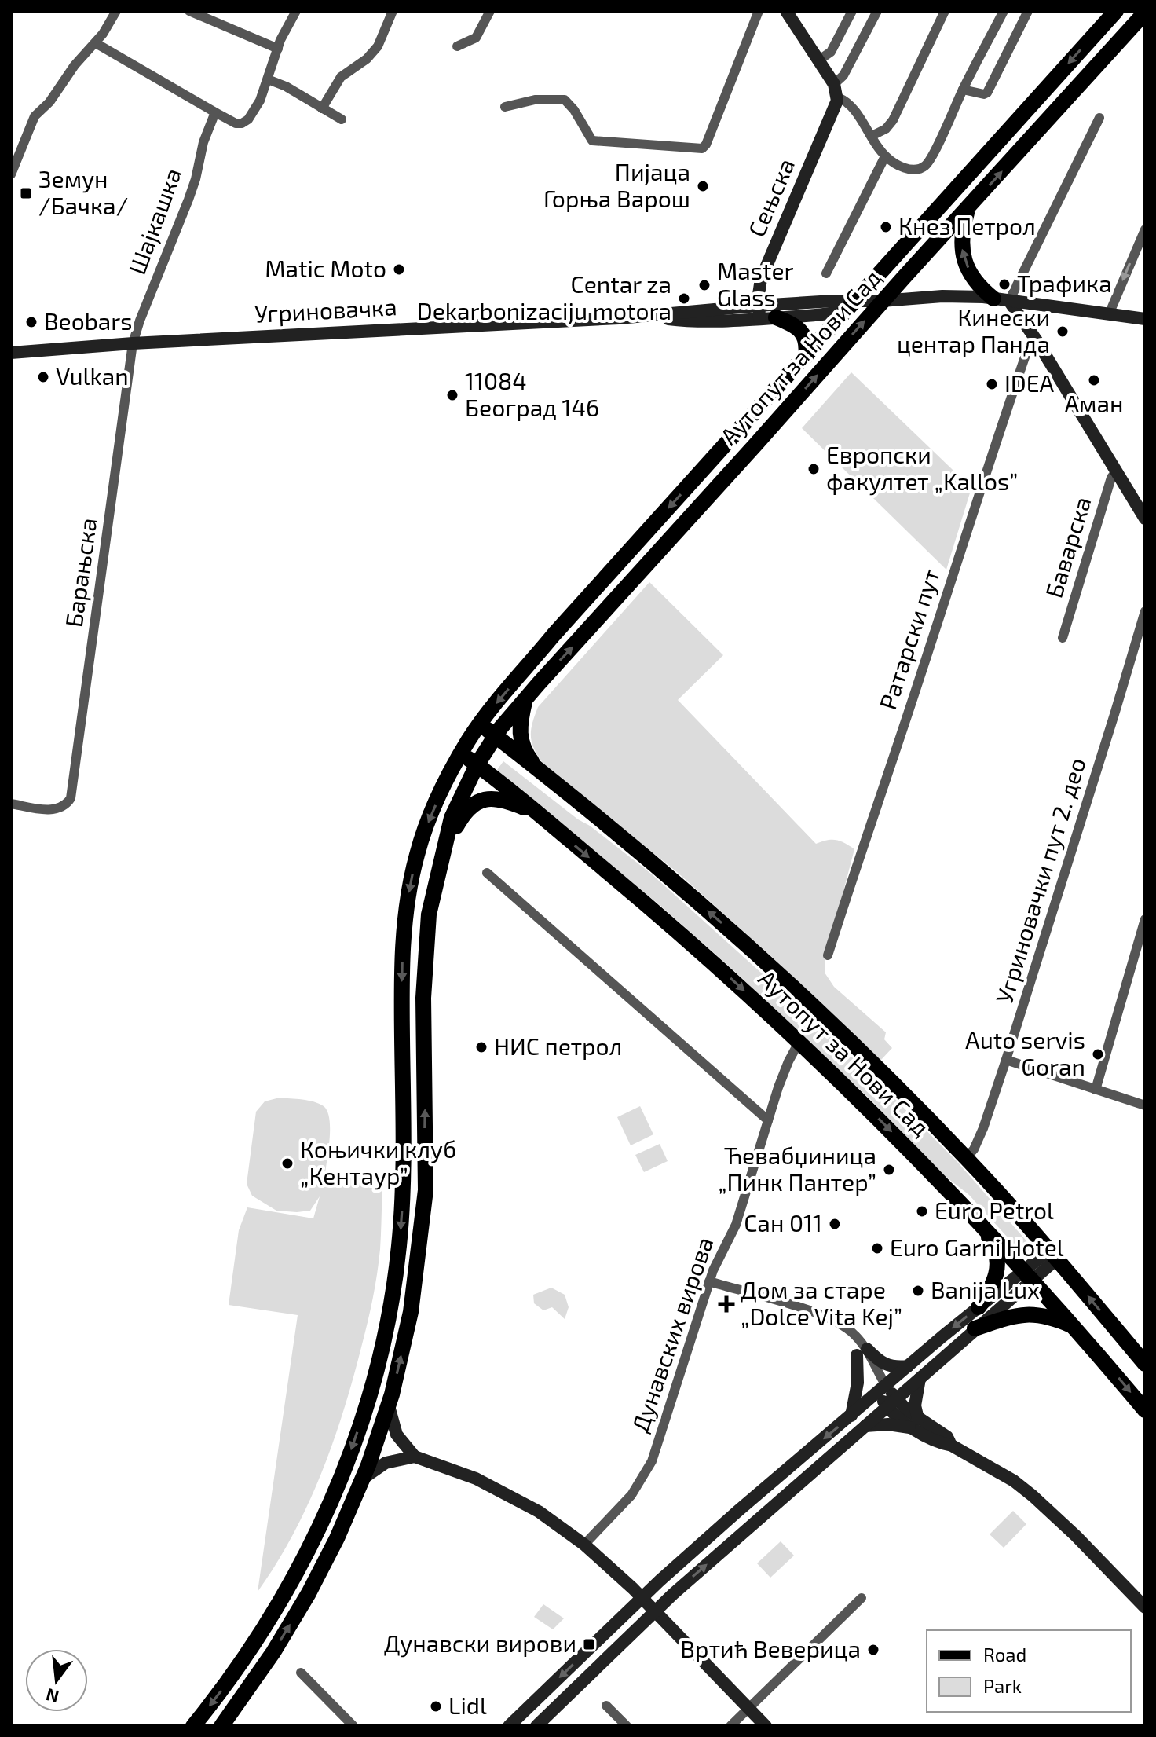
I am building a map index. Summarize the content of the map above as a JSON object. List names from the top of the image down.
{
  "streets": {
    "main road": ["Сењска", "Угриновачка", "Аутопут за Нови Сад"],
    "street": [
      "Шајкашка",
      "Баварска",
      "Барањска",
      "Ратарски пут",
      "Угриновачки пут 2. део",
      "Дунавских вирова"
    ]
  },
  "crossings": [
    ["Сењска", "Угриновачка"],
    ["Шајкашка", "Угриновачка"],
    ["Шајкашка", "Барањска"],
    ["Угриновачка", "Аутопут за Нови Сад"],
    ["Угриновачка", "Барањска"],
    ["Аутопут за Нови Сад", "Угриновачки пут 2. део"],
    ["Аутопут за Нови Сад", "Дунавских вирова"]
  ],
  "places": {
    "other": [
      "Пијаца Горња Варош",
      "Кнез Петрол",
      "Matic Moto",
      "Трафика",
      "Master Glass",
      "Centar za Dekarbonizaciju motora",
      "Beobars",
      "Кинески центар Панда",
      "Vulkan",
      "Аман",
      "IDEA",
      "11084 Београд 146",
      "Европски факултет „Kallos”",
      "НИС петрол",
      "Auto servis Goran",
      "Коњички клуб „Кентаур”",
      "Ћевабџиница „Пинк Пантер”",
      "Euro Petrol",
      "Сан 011",
      "Euro Garni Hotel",
      "Banija Lux",
      "Вртић Веверица",
      "Lidl"
    ],
    "transit": ["Земун /Бачка/", "Дунавски вирови"],
    "health": ["Дом за старе „Dolce Vita Kej”"]
  },
  "legend": ["Road", "Park"],
  "north": "bottom"
}
